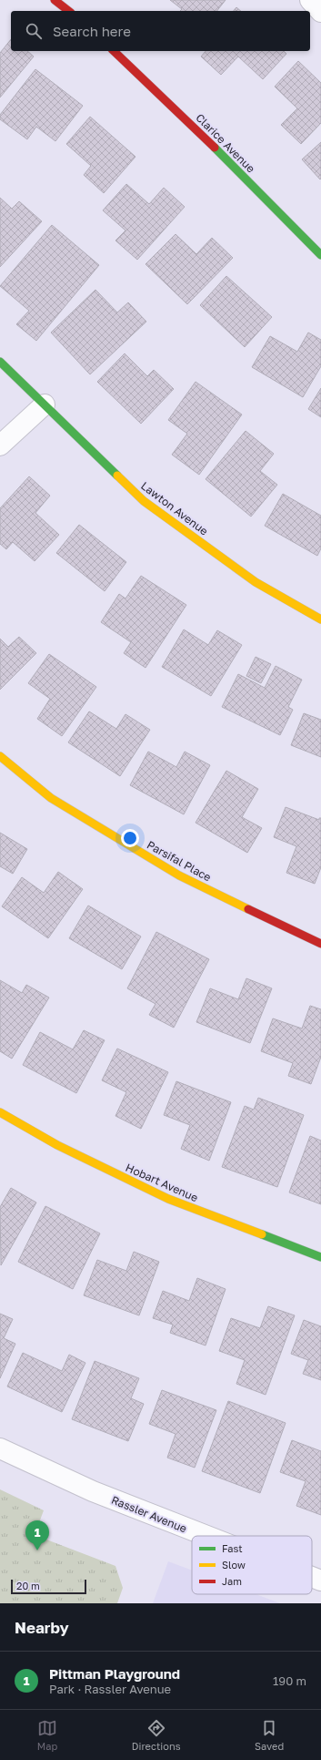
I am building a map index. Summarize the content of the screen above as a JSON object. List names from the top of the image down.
{
  "streets": {
    "street": [
      "Clarice Avenue",
      "Lawton Avenue",
      "Parsifal Place",
      "Hobart Avenue",
      "Rassler Avenue"
    ]
  },
  "legend": ["Fast", "Slow", "Jam"],
  "scale_bar": "20 m",
  "page": {
    "search": "Search here",
    "pins": "1",
    "scale": "20 m",
    "heading": "Nearby",
    "list": [
      {
        "mark": "1",
        "name": "Pittman Playground",
        "note": "Park · Rassler Avenue",
        "value": "190 m"
      }
    ],
    "nav": ["Map", "Directions", "Saved"]
  }
}
